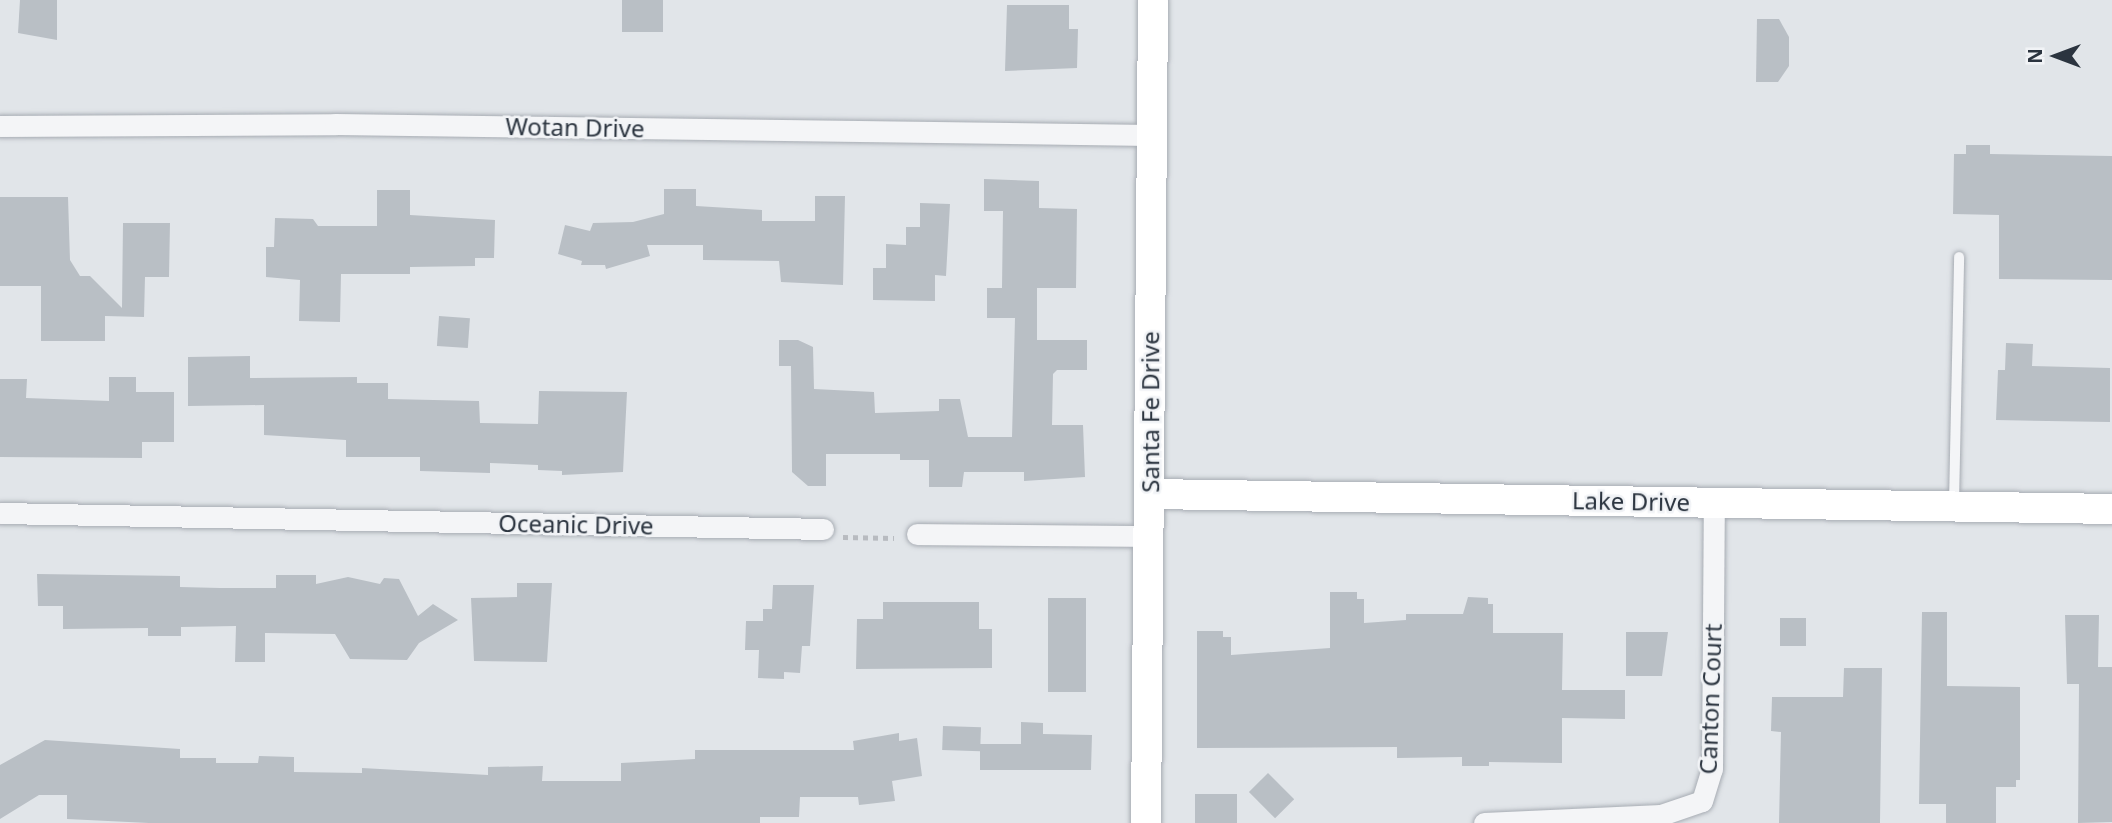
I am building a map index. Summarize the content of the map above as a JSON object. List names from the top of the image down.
{
  "streets": {
    "main road": ["Santa Fe Drive", "Lake Drive"],
    "street": ["Wotan Drive", "Oceanic Drive", "Canton Court"]
  },
  "crossings": [
    ["Wotan Drive", "Santa Fe Drive"],
    ["Santa Fe Drive", "Lake Drive"],
    ["Lake Drive", "Canton Court"]
  ],
  "north": "left"
}
